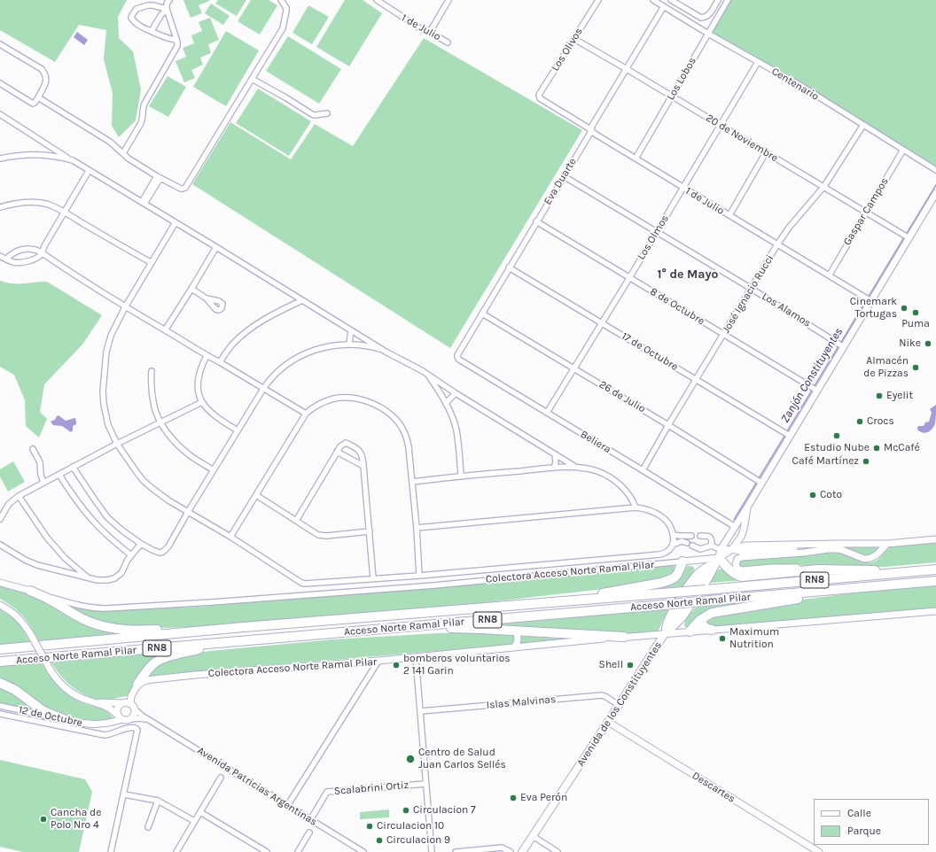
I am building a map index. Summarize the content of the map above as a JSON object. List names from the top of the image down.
{
  "streets": {
    "highway": ["RN8", "Acceso Norte Ramal Pilar"],
    "main road": ["Avenida de los Constituyentes"],
    "street": [
      "1 de Julio",
      "Los Olivos",
      "Los Lobos",
      "Centenario",
      "20 de Noviembre",
      "Eva Duarte",
      "Gaspar Campos",
      "Los Olmos",
      "José Ignacio Rucci",
      "8 de Octubre",
      "Los Alamos",
      "17 de Octubre",
      "26 de Julio",
      "Beliera",
      "Colectora Acceso Norte Ramal Pilar",
      "Islas Malvinas",
      "12 de Octubre",
      "Avenida Patricias Argentinas",
      "Descartes",
      "Scalabrini Ortiz"
    ]
  },
  "crossings": [
    ["1 de Julio", "Los Olivos"],
    ["1 de Julio", "Los Lobos"],
    ["1 de Julio", "Eva Duarte"],
    ["1 de Julio", "Gaspar Campos"],
    ["1 de Julio", "Los Olmos"],
    ["1 de Julio", "José Ignacio Rucci"],
    ["1 de Julio", "Avenida de los Constituyentes"],
    ["Los Olivos", "20 de Noviembre"],
    ["Los Lobos", "Centenario"],
    ["Los Lobos", "20 de Noviembre"],
    ["Centenario", "Eva Duarte"],
    ["Centenario", "Gaspar Campos"],
    ["Centenario", "Los Olmos"],
    ["Centenario", "José Ignacio Rucci"],
    ["20 de Noviembre", "Eva Duarte"],
    ["20 de Noviembre", "Gaspar Campos"],
    ["20 de Noviembre", "Los Olmos"],
    ["20 de Noviembre", "José Ignacio Rucci"],
    ["20 de Noviembre", "Avenida de los Constituyentes"],
    ["Eva Duarte", "8 de Octubre"],
    ["Eva Duarte", "Los Alamos"],
    ["Eva Duarte", "17 de Octubre"],
    ["Eva Duarte", "26 de Julio"],
    ["Eva Duarte", "Beliera"],
    ["Los Olmos", "8 de Octubre"],
    ["Los Olmos", "Los Alamos"],
    ["Los Olmos", "17 de Octubre"],
    ["Los Olmos", "26 de Julio"],
    ["Los Olmos", "Beliera"],
    ["José Ignacio Rucci", "8 de Octubre"],
    ["José Ignacio Rucci", "Los Alamos"],
    ["José Ignacio Rucci", "17 de Octubre"],
    ["José Ignacio Rucci", "26 de Julio"],
    ["José Ignacio Rucci", "Beliera"],
    ["8 de Octubre", "Avenida de los Constituyentes"],
    ["Los Alamos", "Avenida de los Constituyentes"],
    ["17 de Octubre", "Avenida de los Constituyentes"],
    ["26 de Julio", "Avenida de los Constituyentes"],
    ["Beliera", "Avenida de los Constituyentes"],
    ["Colectora Acceso Norte Ramal Pilar", "Avenida de los Constituyentes"],
    ["Islas Malvinas", "Avenida de los Constituyentes"],
    ["Avenida de los Constituyentes", "Descartes"],
    ["12 de Octubre", "Avenida Patricias Argentinas"],
    ["Avenida Patricias Argentinas", "Scalabrini Ortiz"]
  ],
  "districts": ["1° de Mayo"],
  "water": ["Zanjón Constituyentes"],
  "places": [
    "Cinemark Tortugas",
    "Puma",
    "Nike",
    "Almacén de Pizzas",
    "Eyelit",
    "Crocs",
    "Estudio Nube",
    "McCafé",
    "Café Martínez",
    "Coto",
    "Maximum Nutrition",
    "bomberos voluntarios 2 141 Garin",
    "Shell",
    "Centro de Salud Juan Carlos Sellés",
    "Eva Perón",
    "Circulacion 7",
    "Cancha de Polo Nro 4",
    "Circulacion 10",
    "Circulacion 9"
  ],
  "legend": ["Calle", "Parque"]
}
